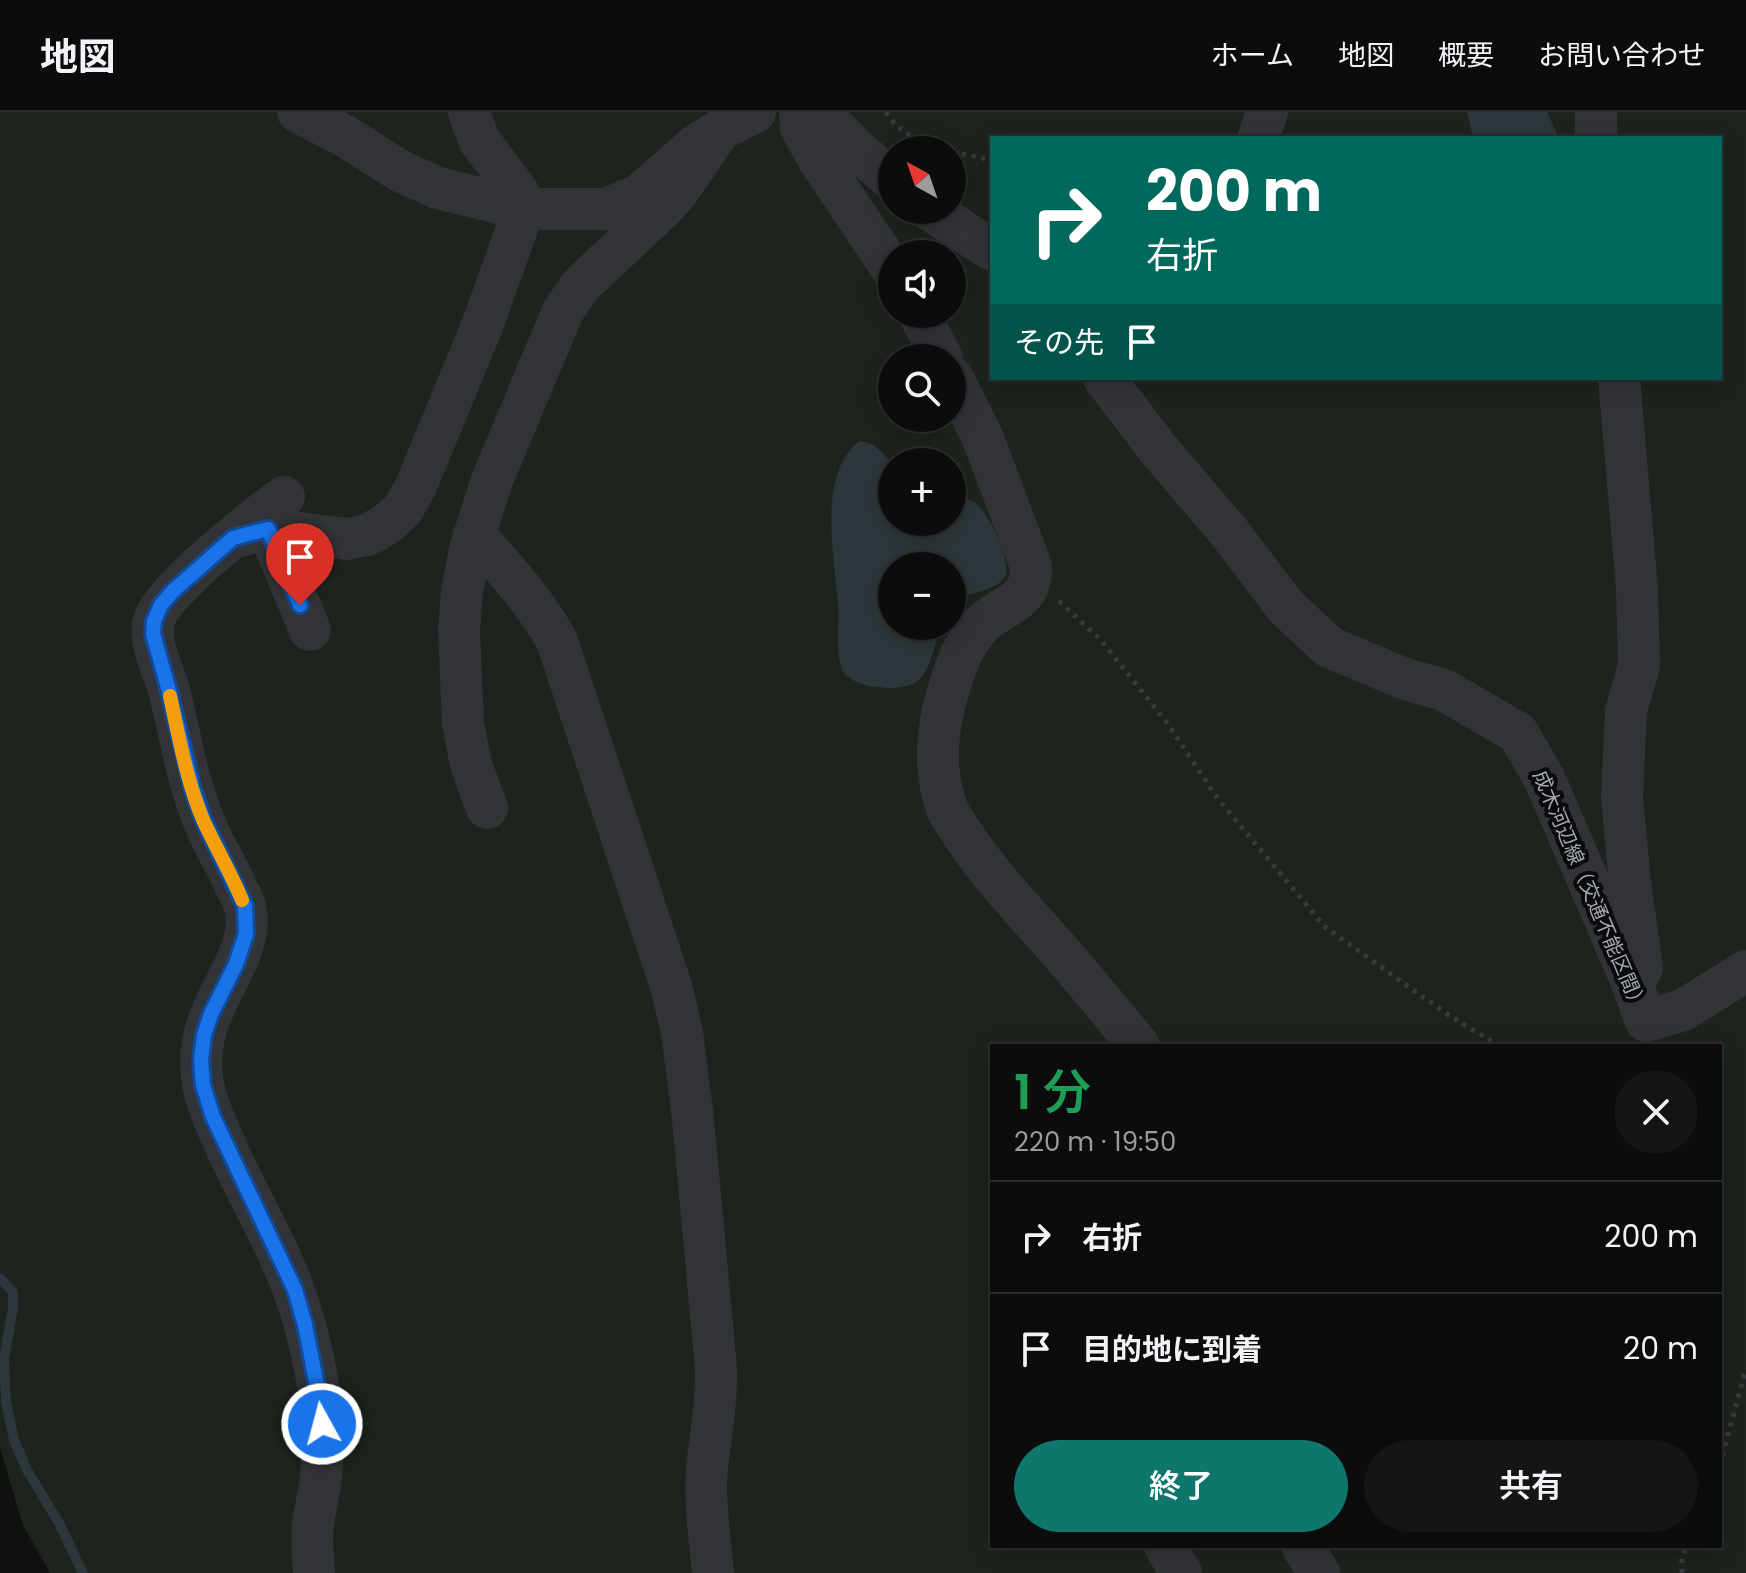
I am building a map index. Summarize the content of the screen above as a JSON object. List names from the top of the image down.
{
  "streets": {
    "lane": ["成木河辺線（交通不能区間）"]
  },
  "north": "top left",
  "page": {
    "header": "地図",
    "nav": [
      "ホーム",
      "地図",
      "概要",
      "お問い合わせ"
    ],
    "map_buttons": ["+", "−"],
    "turn": ["200 m", "右折"],
    "then": "その先",
    "heading": ["1 分", "220 m · 19:50"],
    "list": [
      {
        "name": "右折",
        "value": "200 m"
      },
      {
        "name": "目的地に到着",
        "value": "20 m"
      }
    ],
    "buttons": ["終了", "共有"]
  }
}
